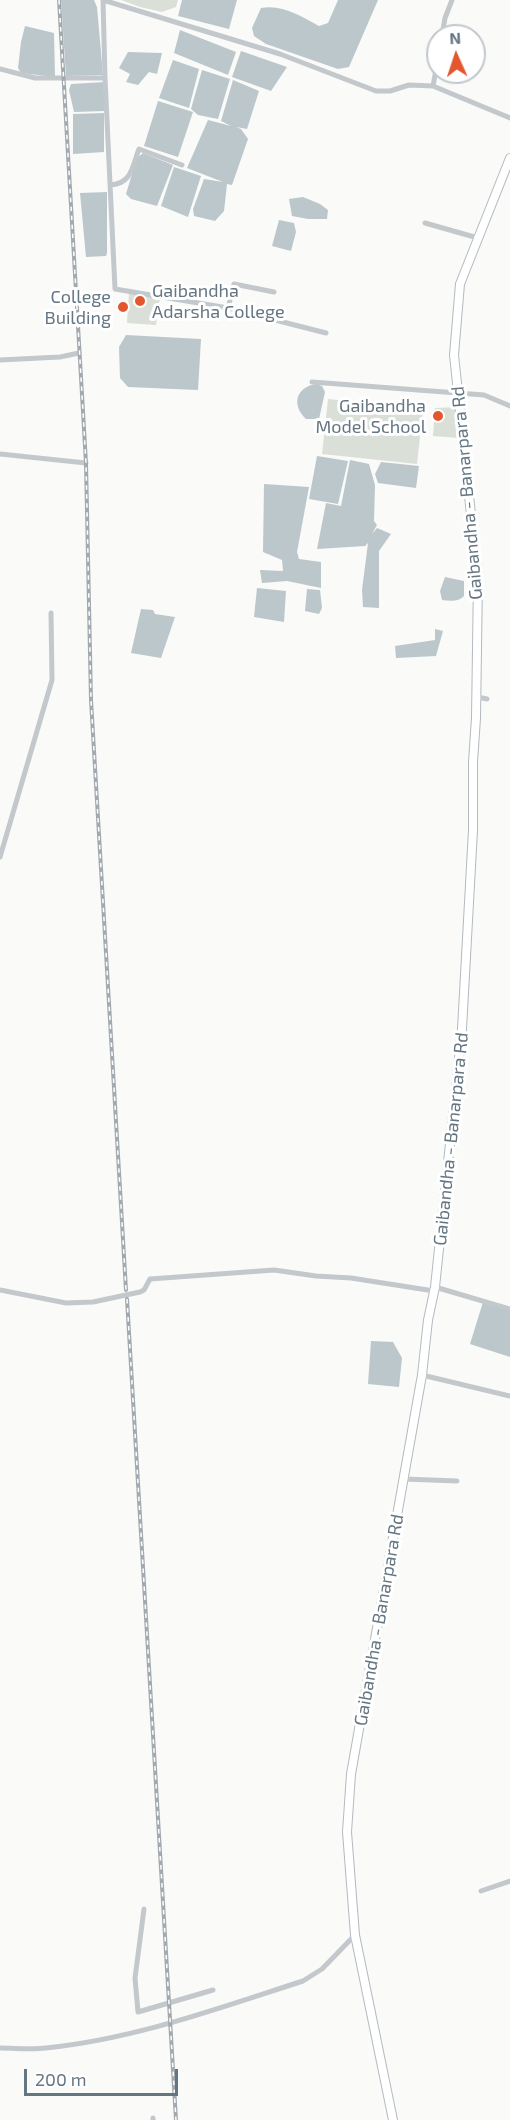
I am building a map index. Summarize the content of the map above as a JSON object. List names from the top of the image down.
{
  "streets": {
    "main road": ["Gaibandha - Banarpara Rd"]
  },
  "places": ["Gaibandha Adarsha College", "College Building", "Gaibandha Model School"],
  "scale_bar": "200 m",
  "north": "top"
}
